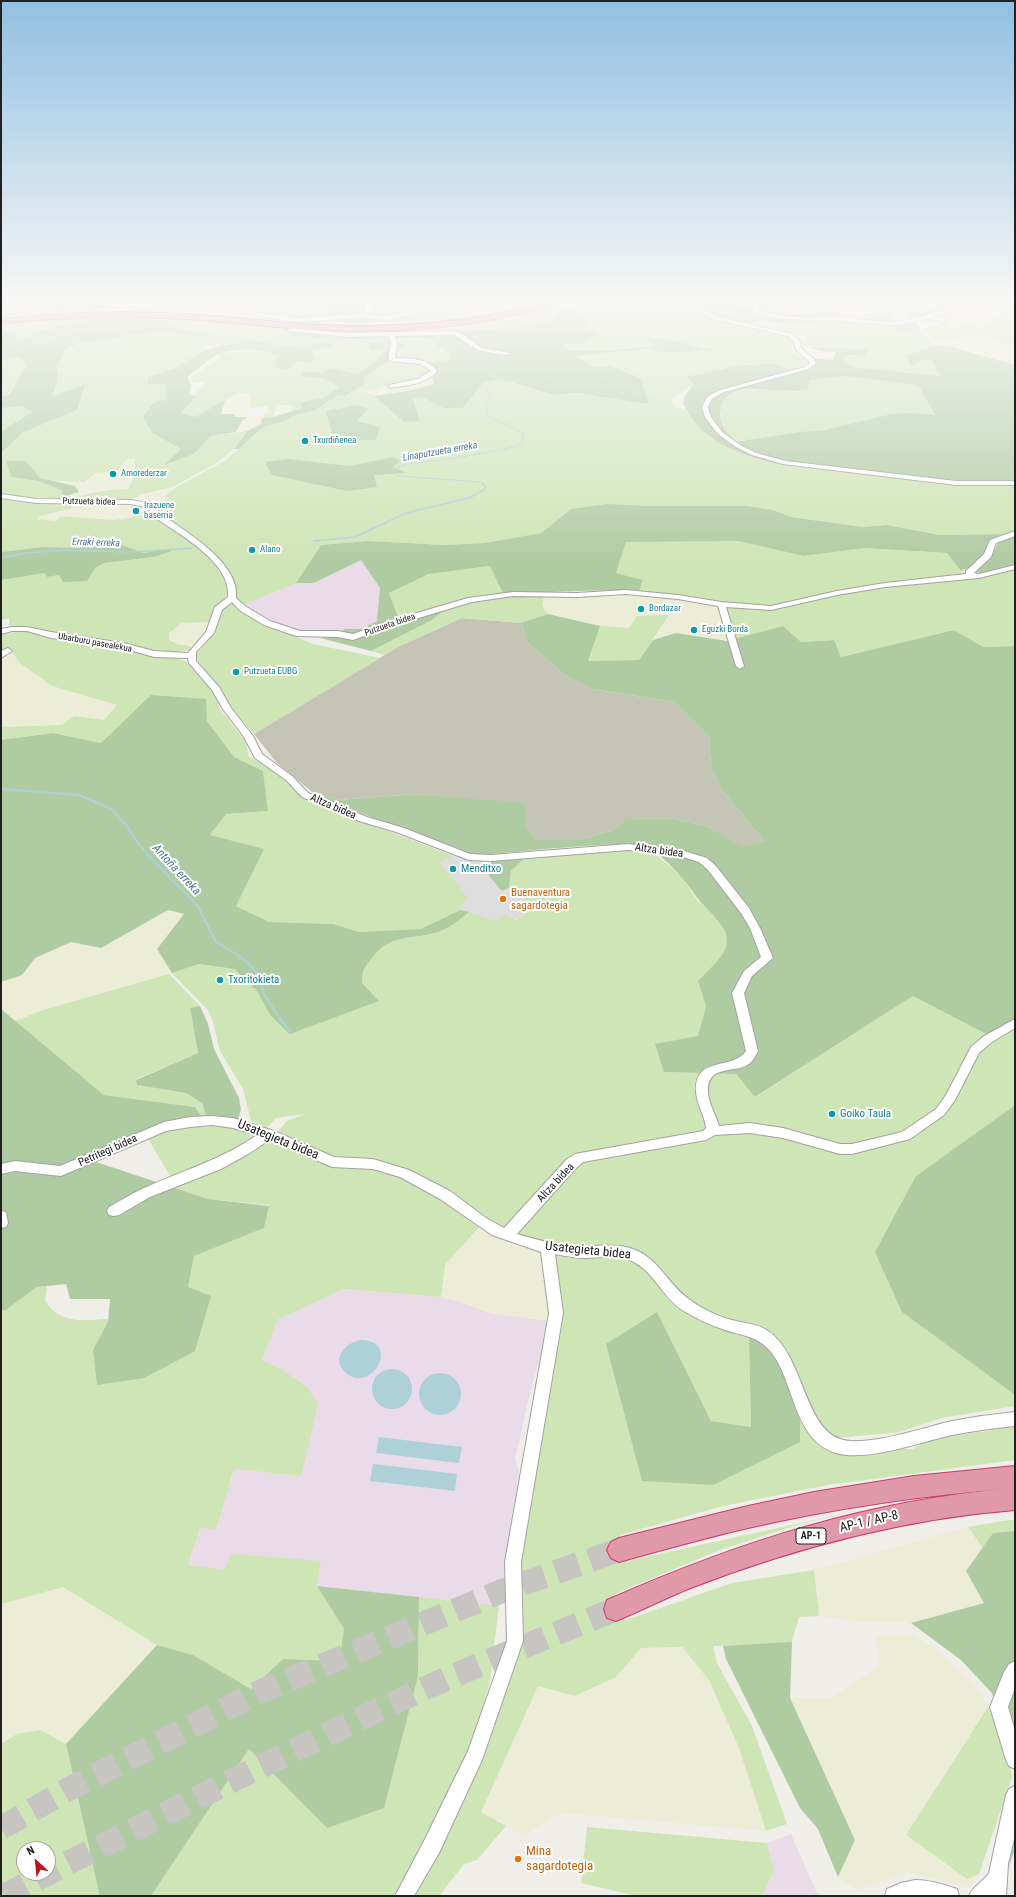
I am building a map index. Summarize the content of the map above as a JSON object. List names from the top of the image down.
{
  "streets": {
    "highway": ["AP-1 / AP-8", "AP-1"],
    "street": [
      "Putzueta bidea",
      "Ubarburu pasealekua",
      "Altza bidea",
      "Usategieta bidea",
      "Petritegi bidea"
    ]
  },
  "crossings": [
    ["Ubarburu pasealekua", "Altza bidea"],
    ["Altza bidea", "Usategieta bidea"],
    ["Usategieta bidea", "Petritegi bidea"]
  ],
  "water": ["Linaputzueta erreka", "Erraki erreka", "Antoña erreka"],
  "places": [
    "Txurdiñenea",
    "Amorederzar",
    "Irazuene baserria",
    "Alano",
    "Bordazar",
    "Eguzki Borda",
    "Putzueta EUBG",
    "Menditxo",
    "Buenaventura sagardotegia",
    "Txoritokieta",
    "Goiko Taula",
    "Mina sagardotegia"
  ],
  "north": "top left"
}
